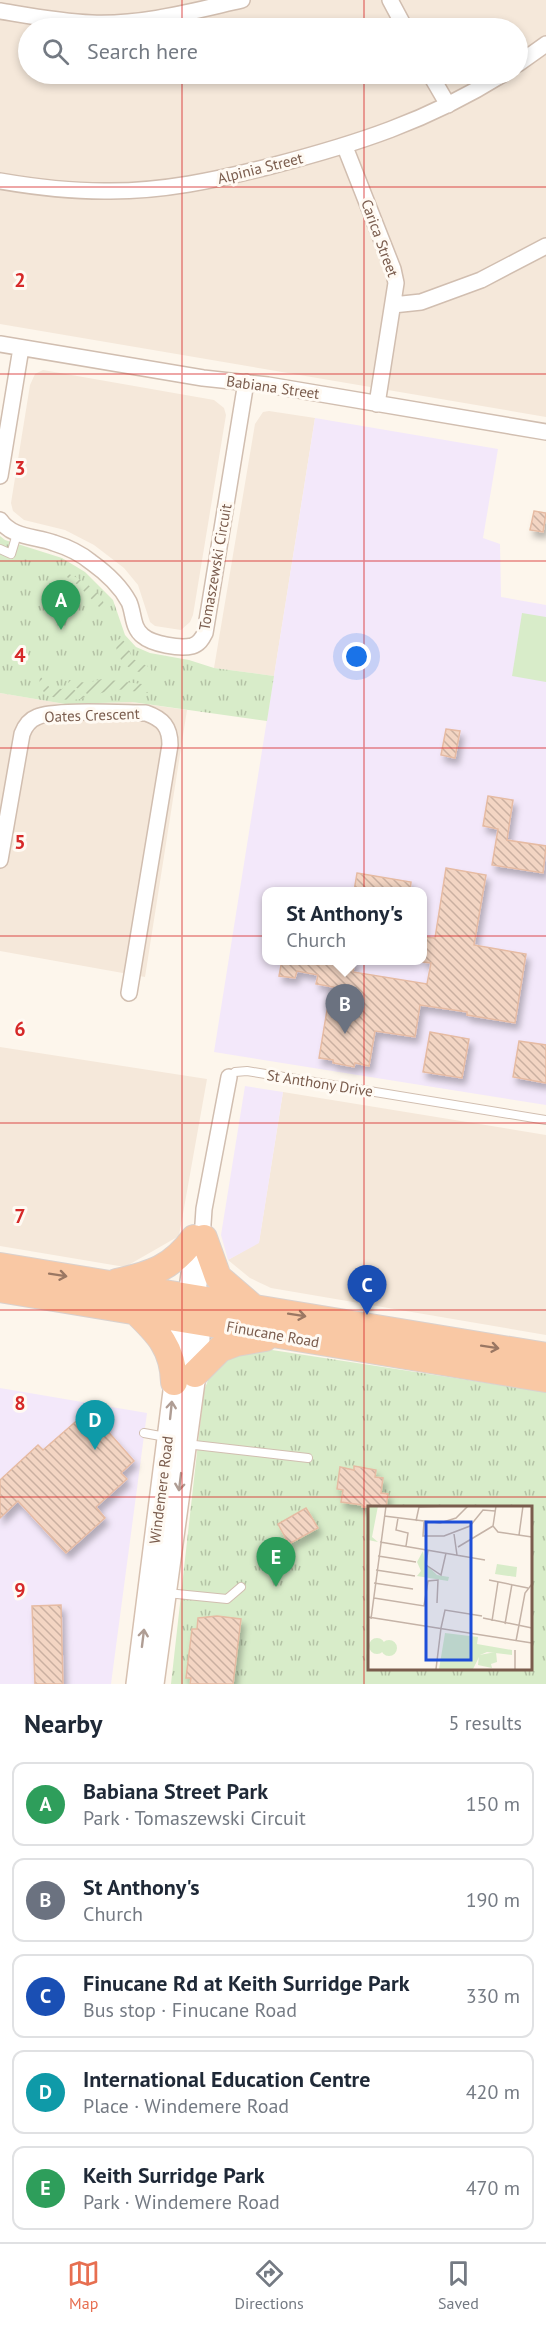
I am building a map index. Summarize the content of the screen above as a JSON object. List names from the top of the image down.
{
  "streets": {
    "highway": ["Finucane Road"],
    "main road": ["Windemere Road"],
    "street": [
      "Alpinia Street",
      "Carica Street",
      "Babiana Street",
      "Tomaszewski Circuit",
      "Oates Crescent",
      "St Anthony Drive"
    ]
  },
  "crossings": [
    ["Alpinia Street", "Carica Street"],
    ["Carica Street", "Babiana Street"],
    ["Babiana Street", "Tomaszewski Circuit"],
    ["St Anthony Drive", "Finucane Road"],
    ["St Anthony Drive", "Windemere Road"],
    ["Finucane Road", "Windemere Road"]
  ],
  "page": {
    "search": "Search here",
    "pins": [
      "A",
      "B",
      "C",
      "D",
      "E"
    ],
    "popup": ["St Anthony's", "Church"],
    "heading": ["Nearby", "5 results"],
    "list": [
      {
        "mark": "A",
        "name": "Babiana Street Park",
        "note": "Park · Tomaszewski Circuit",
        "value": "150 m"
      },
      {
        "mark": "B",
        "name": "St Anthony's",
        "note": "Church",
        "value": "190 m"
      },
      {
        "mark": "C",
        "name": "Finucane Rd at Keith Surridge Park",
        "note": "Bus stop · Finucane Road",
        "value": "330 m"
      },
      {
        "mark": "D",
        "name": "International Education Centre",
        "note": "Place · Windemere Road",
        "value": "420 m"
      },
      {
        "mark": "E",
        "name": "Keith Surridge Park",
        "note": "Park · Windemere Road",
        "value": "470 m"
      }
    ],
    "nav": ["Map", "Directions", "Saved"]
  },
  "grid": {
    "rows": [
      "2",
      "3",
      "4",
      "5",
      "6",
      "7",
      "8",
      "9"
    ]
  }
}
